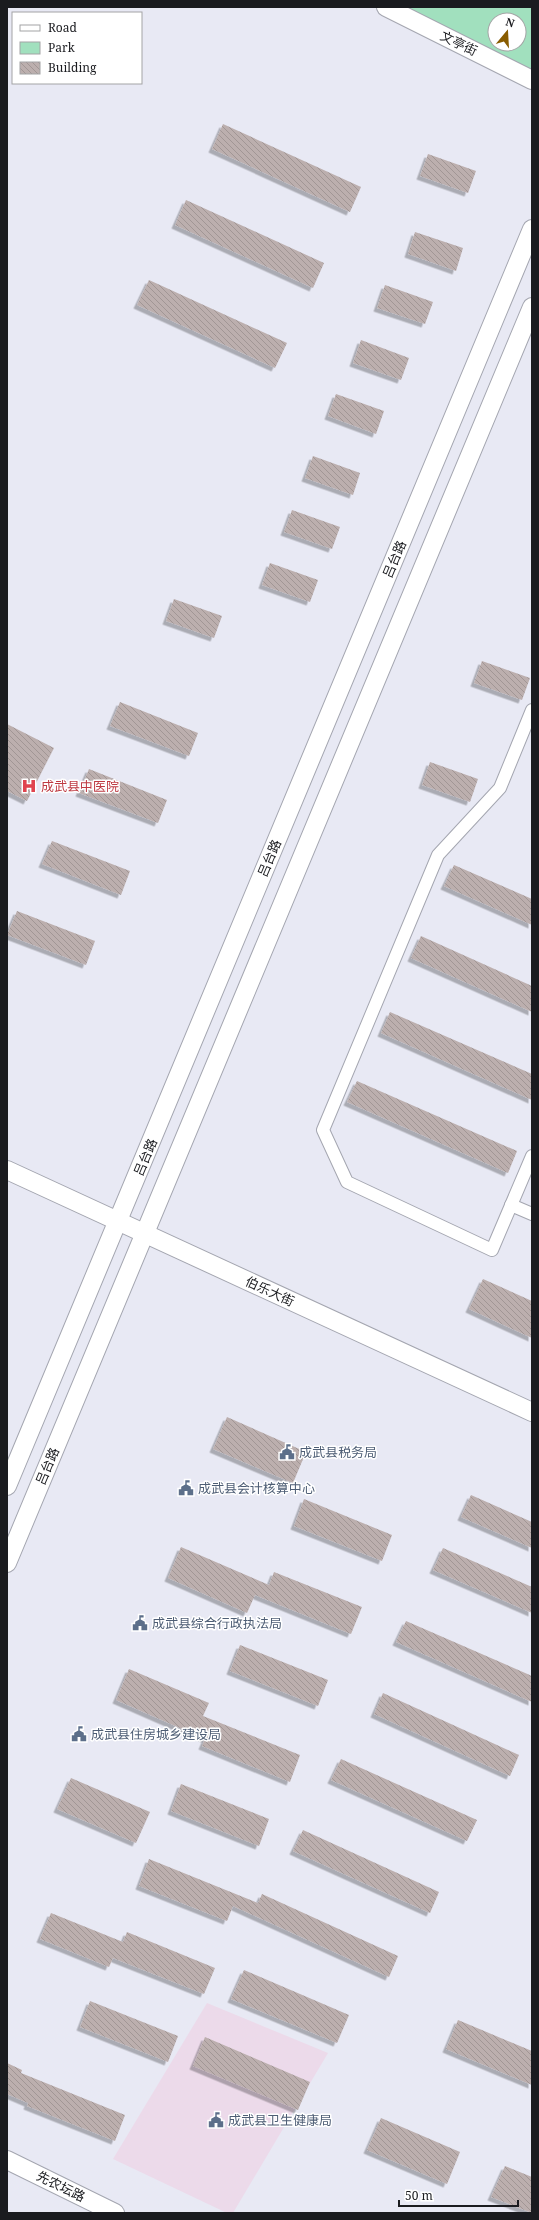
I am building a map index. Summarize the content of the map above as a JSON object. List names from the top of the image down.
{
  "streets": {
    "main road": [
      "文亭街",
      "吕台路",
      "伯乐大街",
      "先农坛路"
    ]
  },
  "crossings": [
    ["吕台路", "伯乐大街"]
  ],
  "places": {
    "hospital": ["成武县中医院"],
    "public building": [
      "成武县税务局",
      "成武县会计核算中心",
      "成武县综合行政执法局",
      "成武县住房城乡建设局",
      "成武县卫生健康局"
    ]
  },
  "legend": ["Road", "Park", "Building"],
  "scale_bar": "50 m",
  "north": "top"
}
